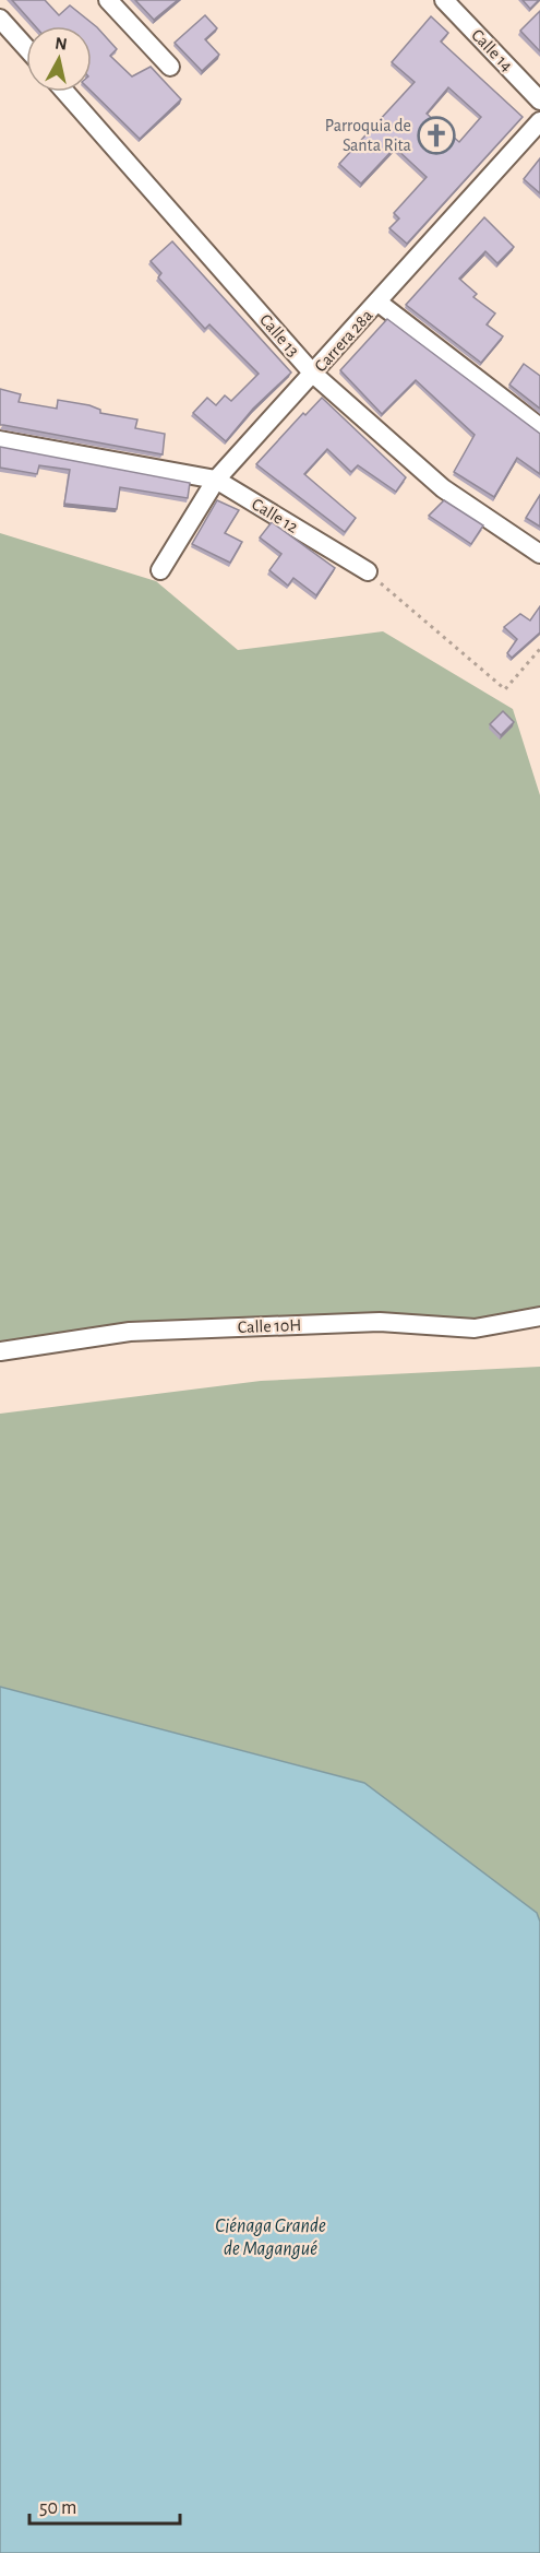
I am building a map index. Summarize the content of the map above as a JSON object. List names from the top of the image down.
{
  "streets": {
    "street": [
      "Calle 14",
      "Calle 13",
      "Carrera 28a",
      "Calle 12",
      "Calle 10H"
    ]
  },
  "crossings": [
    ["Calle 13", "Carrera 28a"],
    ["Carrera 28a", "Calle 12"]
  ],
  "water": ["Ciénaga Grande de Magangué"],
  "places": {
    "church": ["Parroquia de Santa Rita"]
  },
  "scale_bar": "50 m",
  "north": "top"
}
